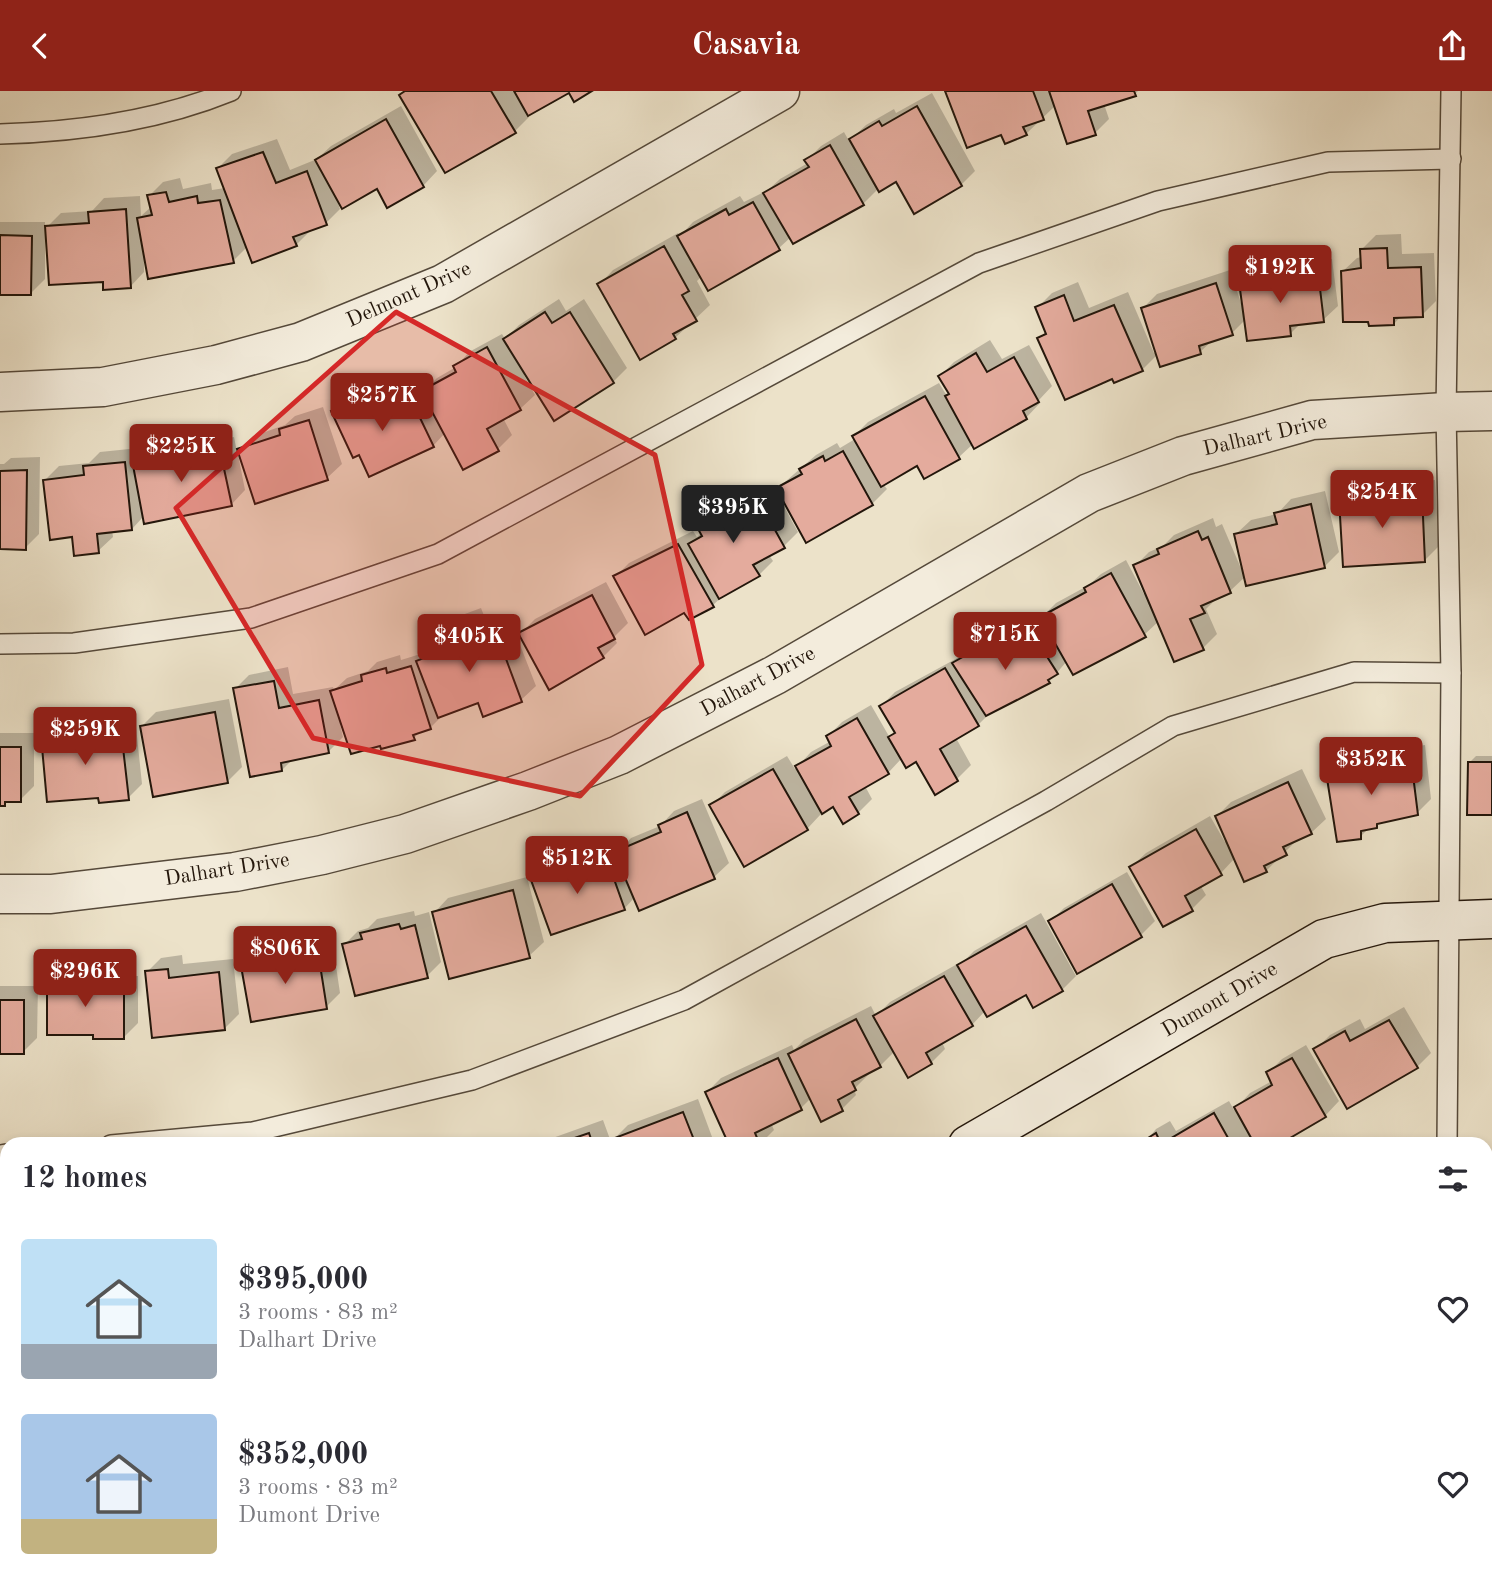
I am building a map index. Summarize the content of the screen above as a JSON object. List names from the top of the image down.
{
  "streets": {
    "street": ["Delmont Drive", "Dalhart Drive", "Dumont Drive"]
  },
  "page": {
    "header": "Casavia",
    "price": [
      "$192K",
      "$257K",
      "$225K",
      "$254K",
      "$395K",
      "$715K",
      "$405K",
      "$259K",
      "$352K",
      "$512K",
      "$806K",
      "$296K"
    ],
    "heading": "12 homes",
    "list": [
      {
        "name": "$395,000",
        "note": "3 rooms · 83 m² · Dalhart Drive"
      },
      {
        "name": "$352,000",
        "note": "3 rooms · 83 m² · Dumont Drive"
      }
    ]
  }
}
